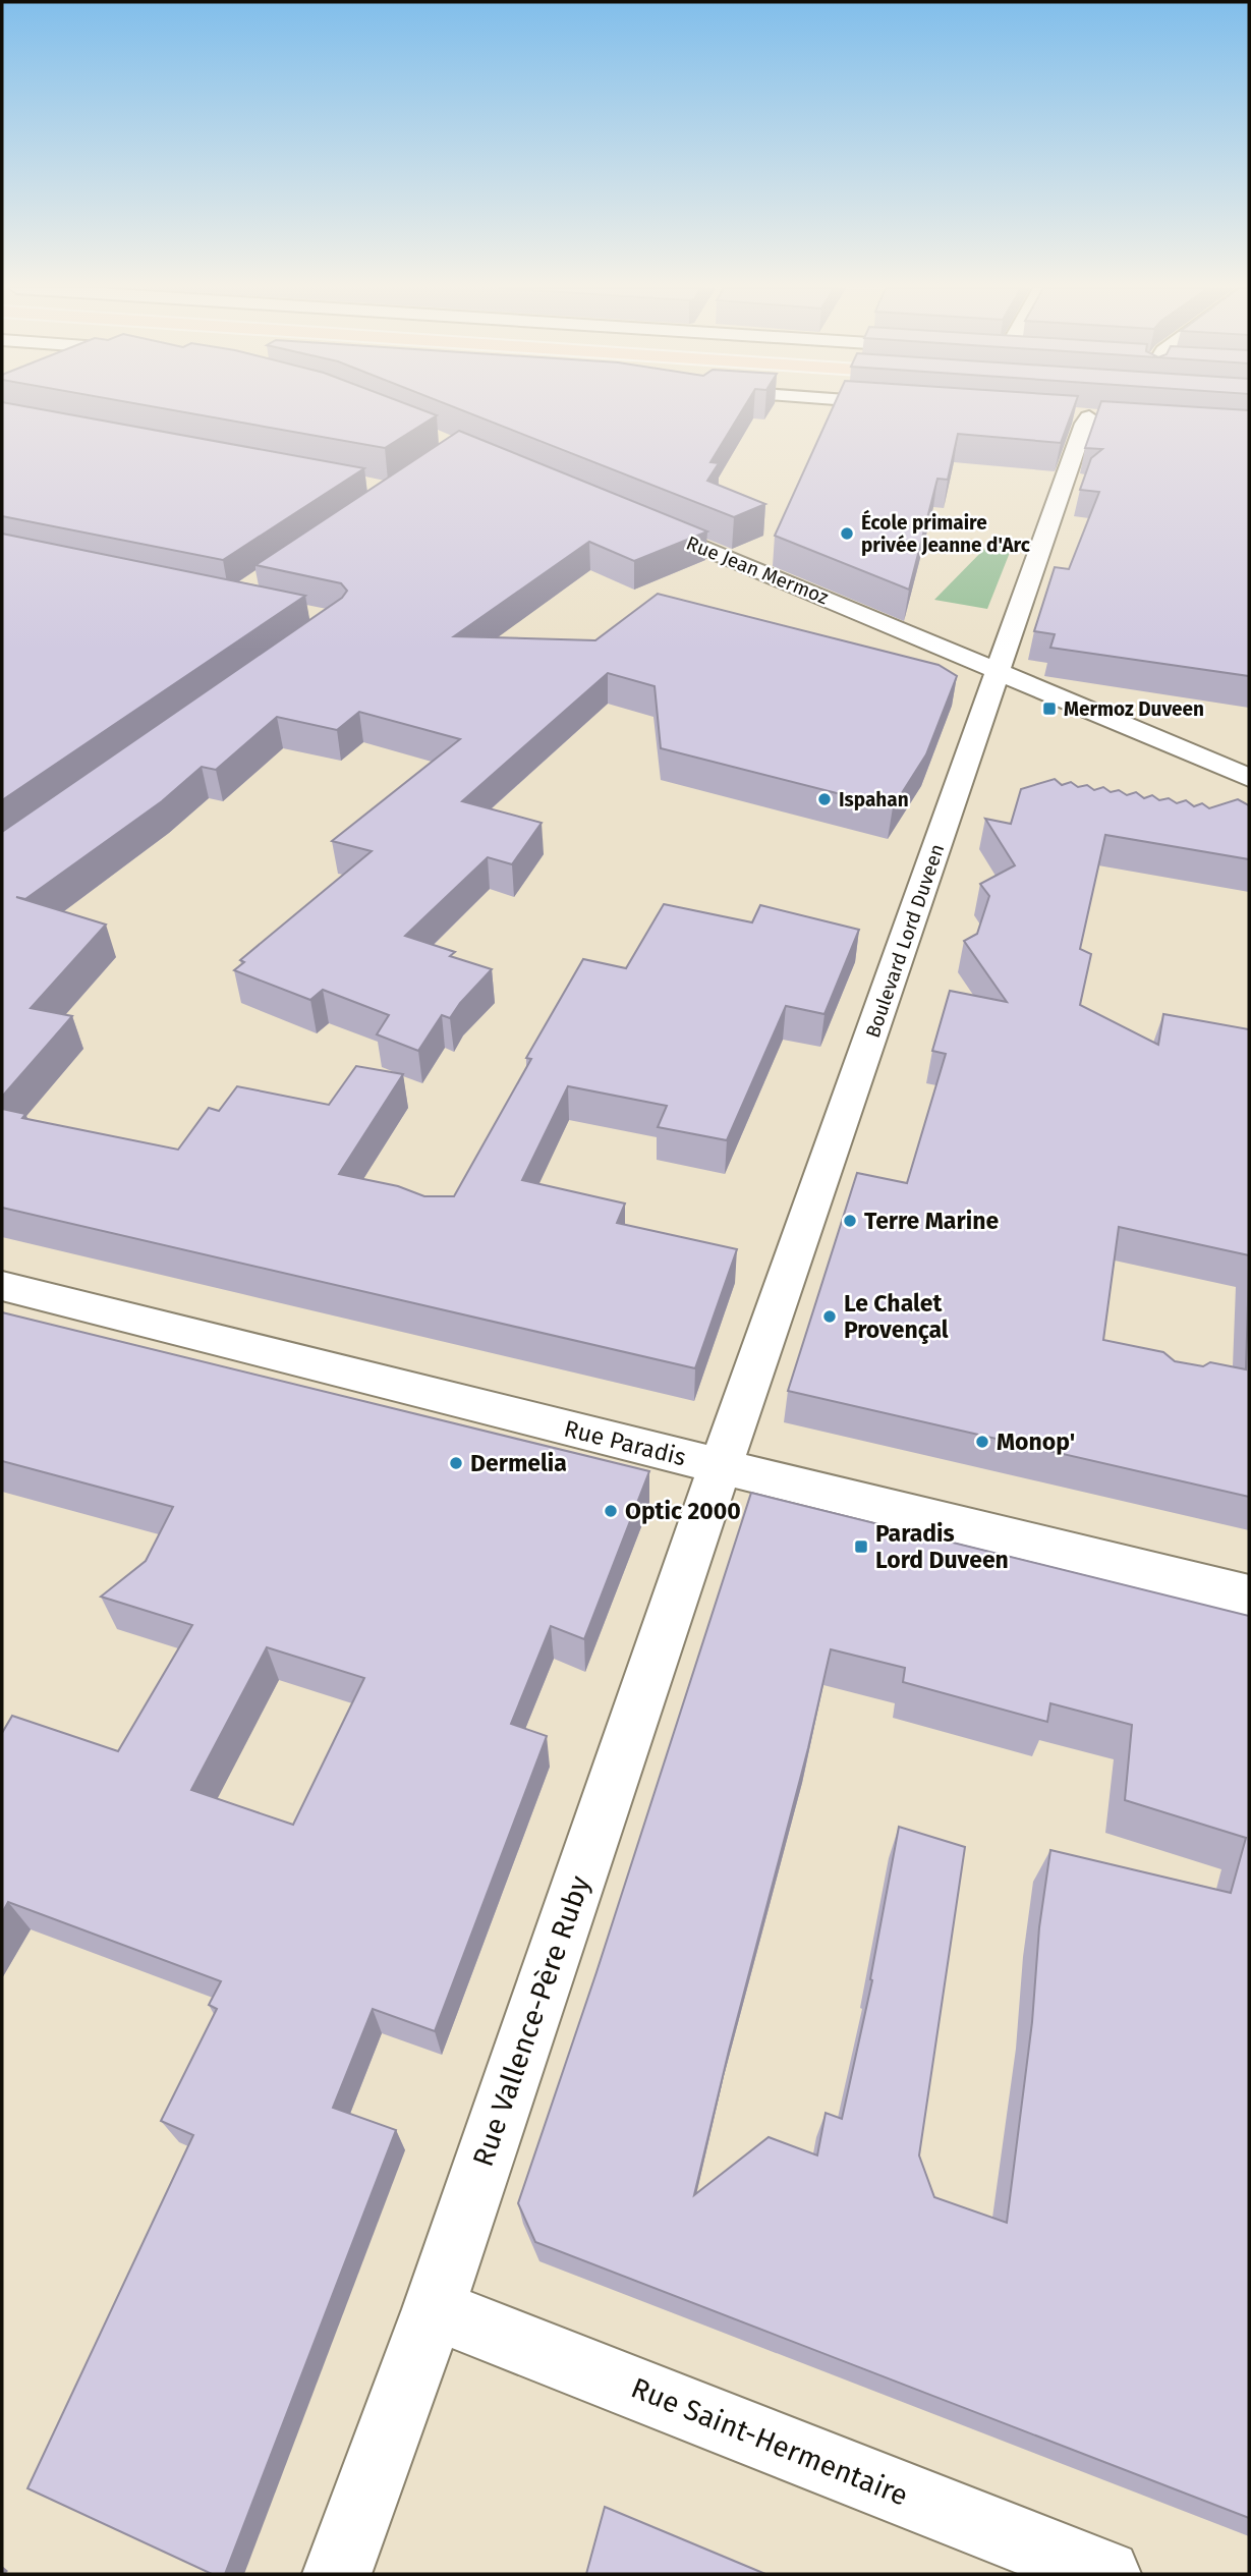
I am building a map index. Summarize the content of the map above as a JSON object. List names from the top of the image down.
{
  "streets": {
    "street": [
      "Rue Jean Mermoz",
      "Boulevard Lord Duveen",
      "Rue Paradis",
      "Rue Vallence-Père Ruby",
      "Rue Saint-Hermentaire"
    ]
  },
  "crossings": [
    ["Rue Jean Mermoz", "Boulevard Lord Duveen"],
    ["Boulevard Lord Duveen", "Rue Paradis"],
    ["Boulevard Lord Duveen", "Rue Vallence-Père Ruby"],
    ["Rue Paradis", "Rue Vallence-Père Ruby"],
    ["Rue Vallence-Père Ruby", "Rue Saint-Hermentaire"]
  ],
  "places": {
    "other": [
      "École primaire privée Jeanne d'Arc",
      "Ispahan",
      "Terre Marine",
      "Le Chalet Provençal",
      "Monop'",
      "Dermelia",
      "Optic 2000"
    ],
    "transit": ["Mermoz Duveen", "Paradis Lord Duveen"]
  }
}
